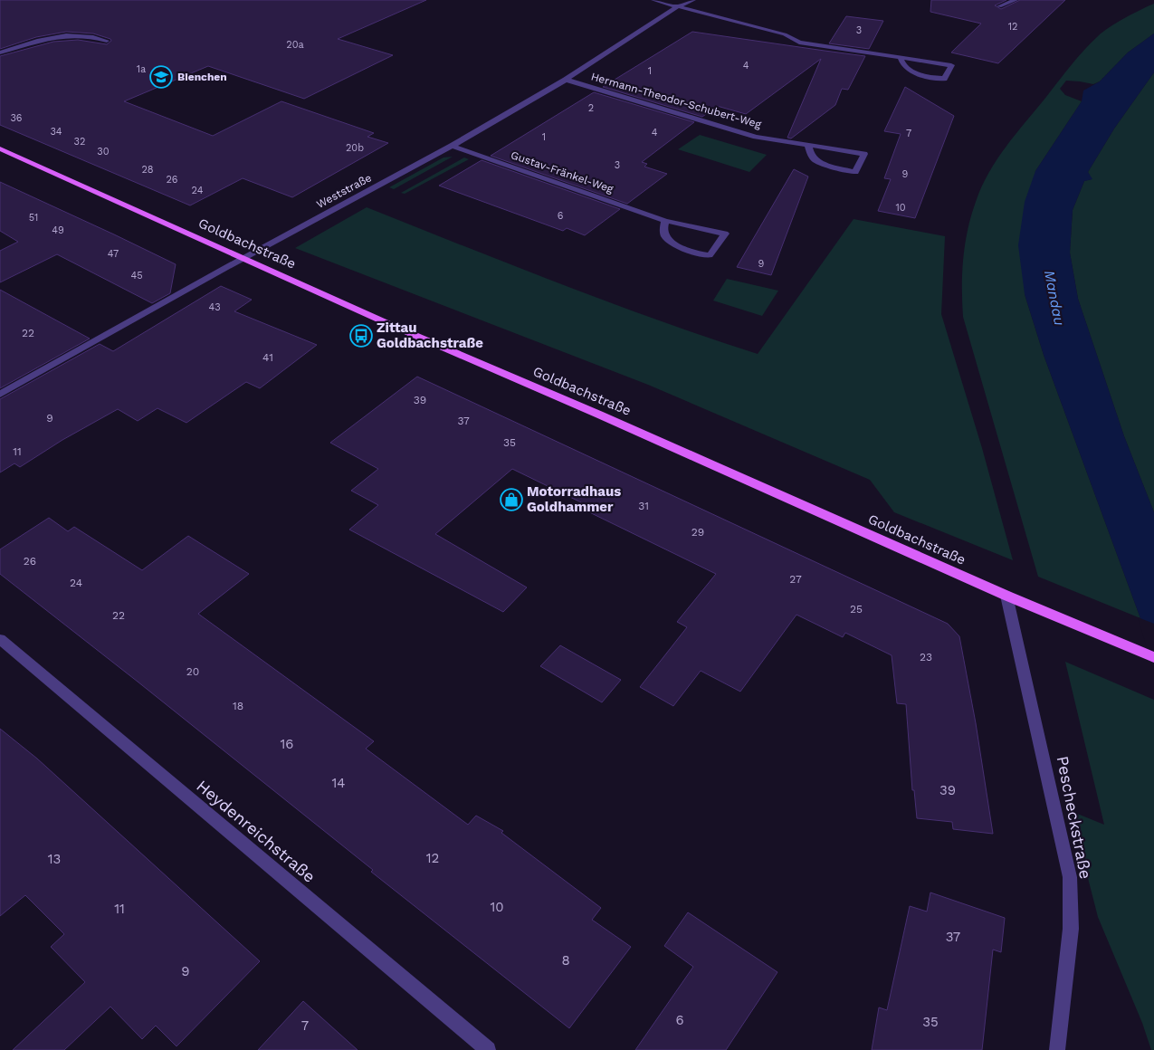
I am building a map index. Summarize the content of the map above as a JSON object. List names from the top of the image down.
{
  "streets": {
    "main road": ["Goldbachstraße"],
    "street": [
      "Hermann-Theodor-Schubert-Weg",
      "Gustav-Fränkel-Weg",
      "Weststraße",
      "Pescheckstraße",
      "Heydenreichstraße"
    ]
  },
  "crossings": [
    ["Hermann-Theodor-Schubert-Weg", "Weststraße"],
    ["Gustav-Fränkel-Weg", "Weststraße"],
    ["Weststraße", "Goldbachstraße"],
    ["Goldbachstraße", "Pescheckstraße"]
  ],
  "water": ["Mandau"],
  "places": {
    "school or university": ["Bienchen"],
    "bus stop": ["Zittau Goldbachstraße"],
    "shop": ["Motorradhaus Goldhammer"]
  },
  "house_numbers": [
    "12",
    "3",
    "20a",
    "4",
    "1a",
    "1",
    "2",
    "36",
    "34",
    "4",
    "7",
    "1",
    "32",
    "20b",
    "30",
    "3",
    "28",
    "9",
    "26",
    "24",
    "10",
    "6",
    "51",
    "49",
    "47",
    "9",
    "45",
    "43",
    "22",
    "41",
    "39",
    "9",
    "37",
    "35",
    "11",
    "31",
    "29",
    "26",
    "27",
    "24",
    "25",
    "22",
    "23",
    "20",
    "18",
    "16",
    "14",
    "39",
    "12",
    "13",
    "10",
    "11",
    "37",
    "8",
    "9",
    "6",
    "35",
    "7"
  ]
}
